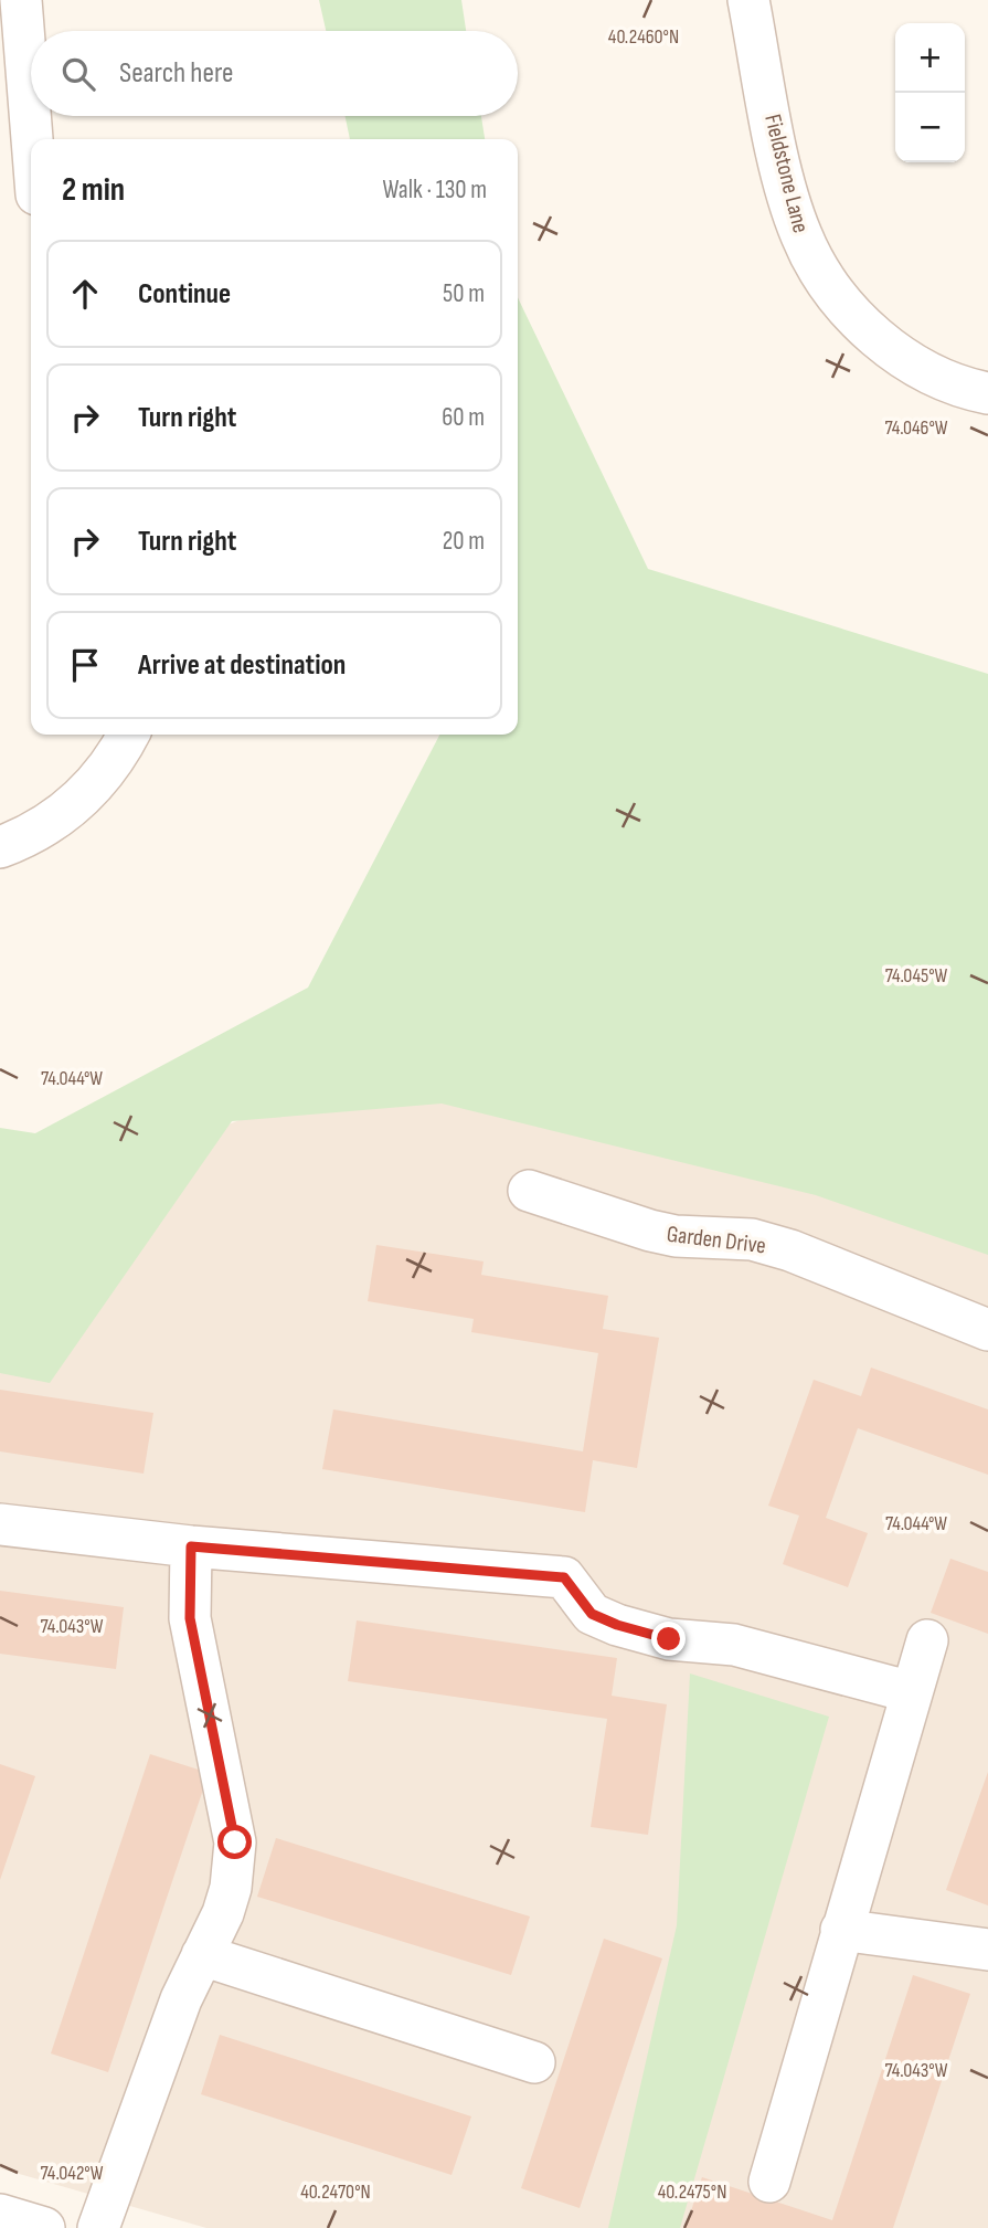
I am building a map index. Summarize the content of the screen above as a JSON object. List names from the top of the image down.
{
  "streets": {
    "street": ["Fieldstone Lane", "Garden Drive"]
  },
  "page": {
    "map_buttons": ["+", "−"],
    "search": "Search here",
    "heading": ["2 min", "Walk · 130 m"],
    "list": [
      ["Continue", "50 m"],
      ["Turn right", "60 m"],
      ["Turn right", "20 m"],
      "Arrive at destination"
    ]
  },
  "coordinates": [
    "40.2460°N",
    "74.046°W",
    "74.045°W",
    "74.044°W",
    "74.043°W",
    "74.042°W",
    "40.2470°N",
    "40.2475°N"
  ]
}
